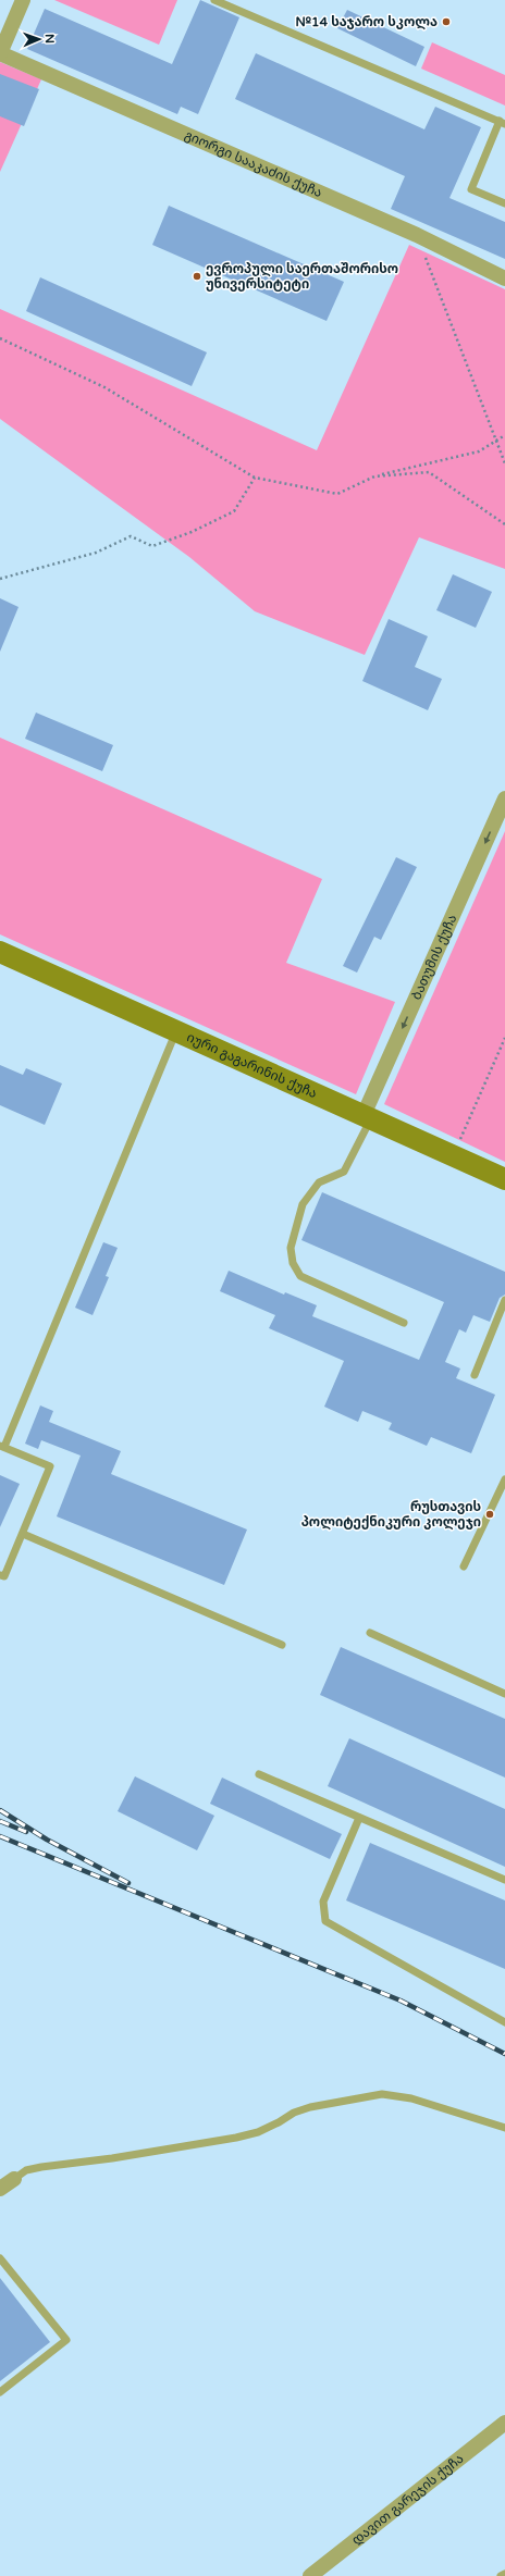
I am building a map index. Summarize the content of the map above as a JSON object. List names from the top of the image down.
{
  "streets": {
    "street": [
      "გიორგი სააკაძის ქუჩა",
      "ბათუმის ქუჩა",
      "იური გაგარინის ქუჩა",
      "დავით გარეჯის ქუჩა"
    ]
  },
  "crossings": [
    ["ბათუმის ქუჩა", "იური გაგარინის ქუჩა"]
  ],
  "one_way": ["ბათუმის ქუჩა"],
  "places": ["№14 საჯარო სკოლა", "ევროპული საერთაშორისო უნივერსიტეტი", "რუსთავის პოლიტექნიკური კოლეჯი"],
  "north": "right"
}
